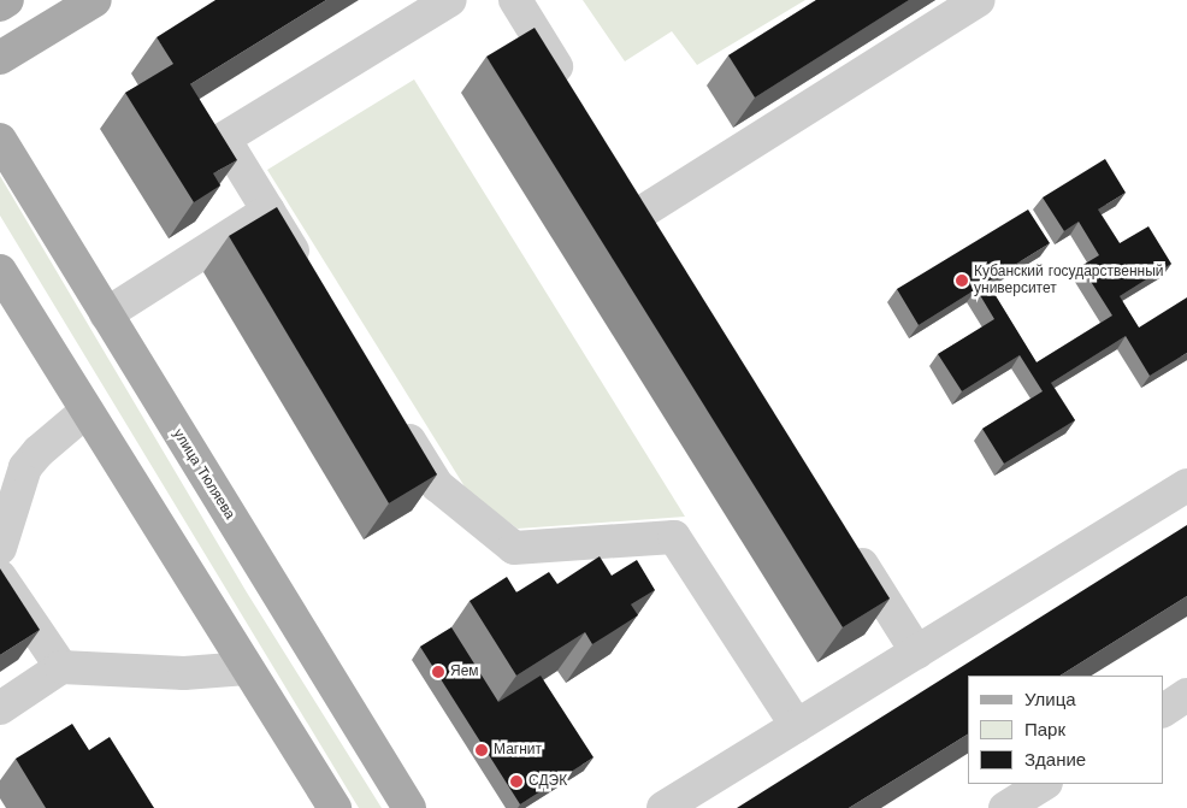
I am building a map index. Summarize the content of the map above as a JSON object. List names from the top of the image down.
{
  "streets": {
    "main road": ["улица Тюляева"]
  },
  "places": [
    "Кубанский государственный университет",
    "Яем",
    "Магнит",
    "СДЭК"
  ],
  "legend": ["Улица", "Парк", "Здание"]
}
